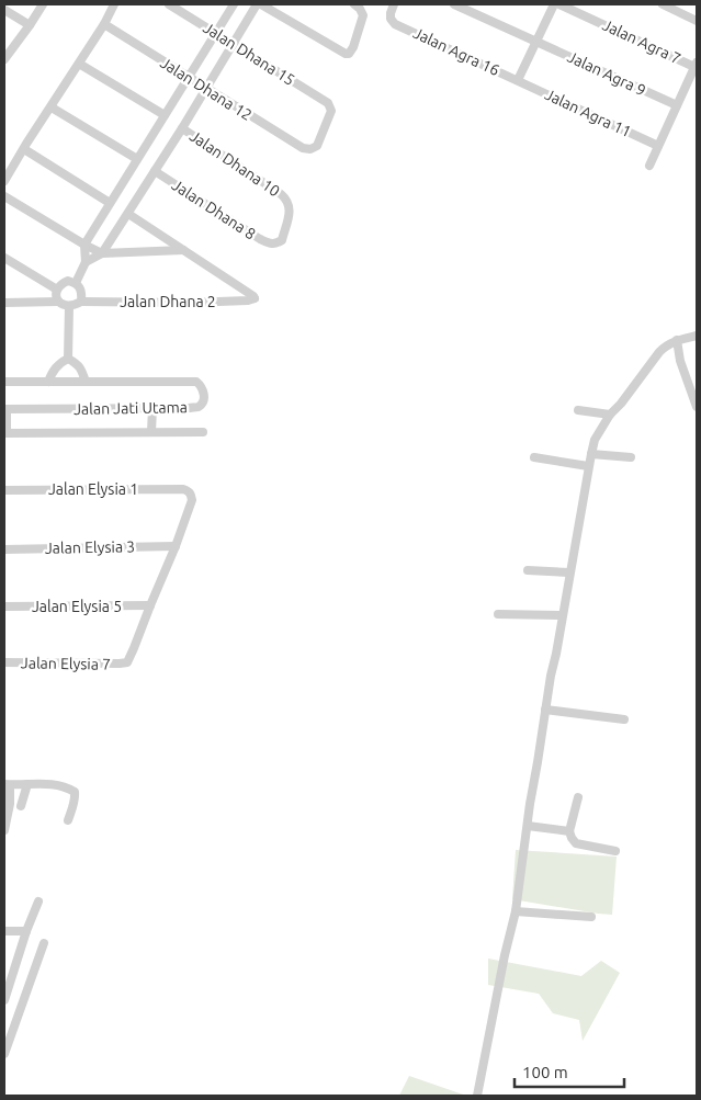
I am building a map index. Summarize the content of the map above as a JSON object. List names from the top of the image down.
{
  "streets": {
    "street": [
      "Jalan Agra 7",
      "Jalan Agra 16",
      "Jalan Dhana 15",
      "Jalan Agra 9",
      "Jalan Dhana 12",
      "Jalan Agra 11",
      "Jalan Dhana 10",
      "Jalan Dhana 8",
      "Jalan Dhana 2",
      "Jalan Jati Utama",
      "Jalan Elysia 1",
      "Jalan Elysia 3",
      "Jalan Elysia 5",
      "Jalan Elysia 7"
    ]
  },
  "crossings": [
    ["Jalan Agra 16", "Jalan Agra 11"],
    ["Jalan Dhana 15", "Jalan Dhana 12"],
    ["Jalan Dhana 10", "Jalan Dhana 8"],
    ["Jalan Elysia 1", "Jalan Elysia 3"],
    ["Jalan Elysia 5", "Jalan Elysia 7"]
  ],
  "scale_bar": "100 m"
}
